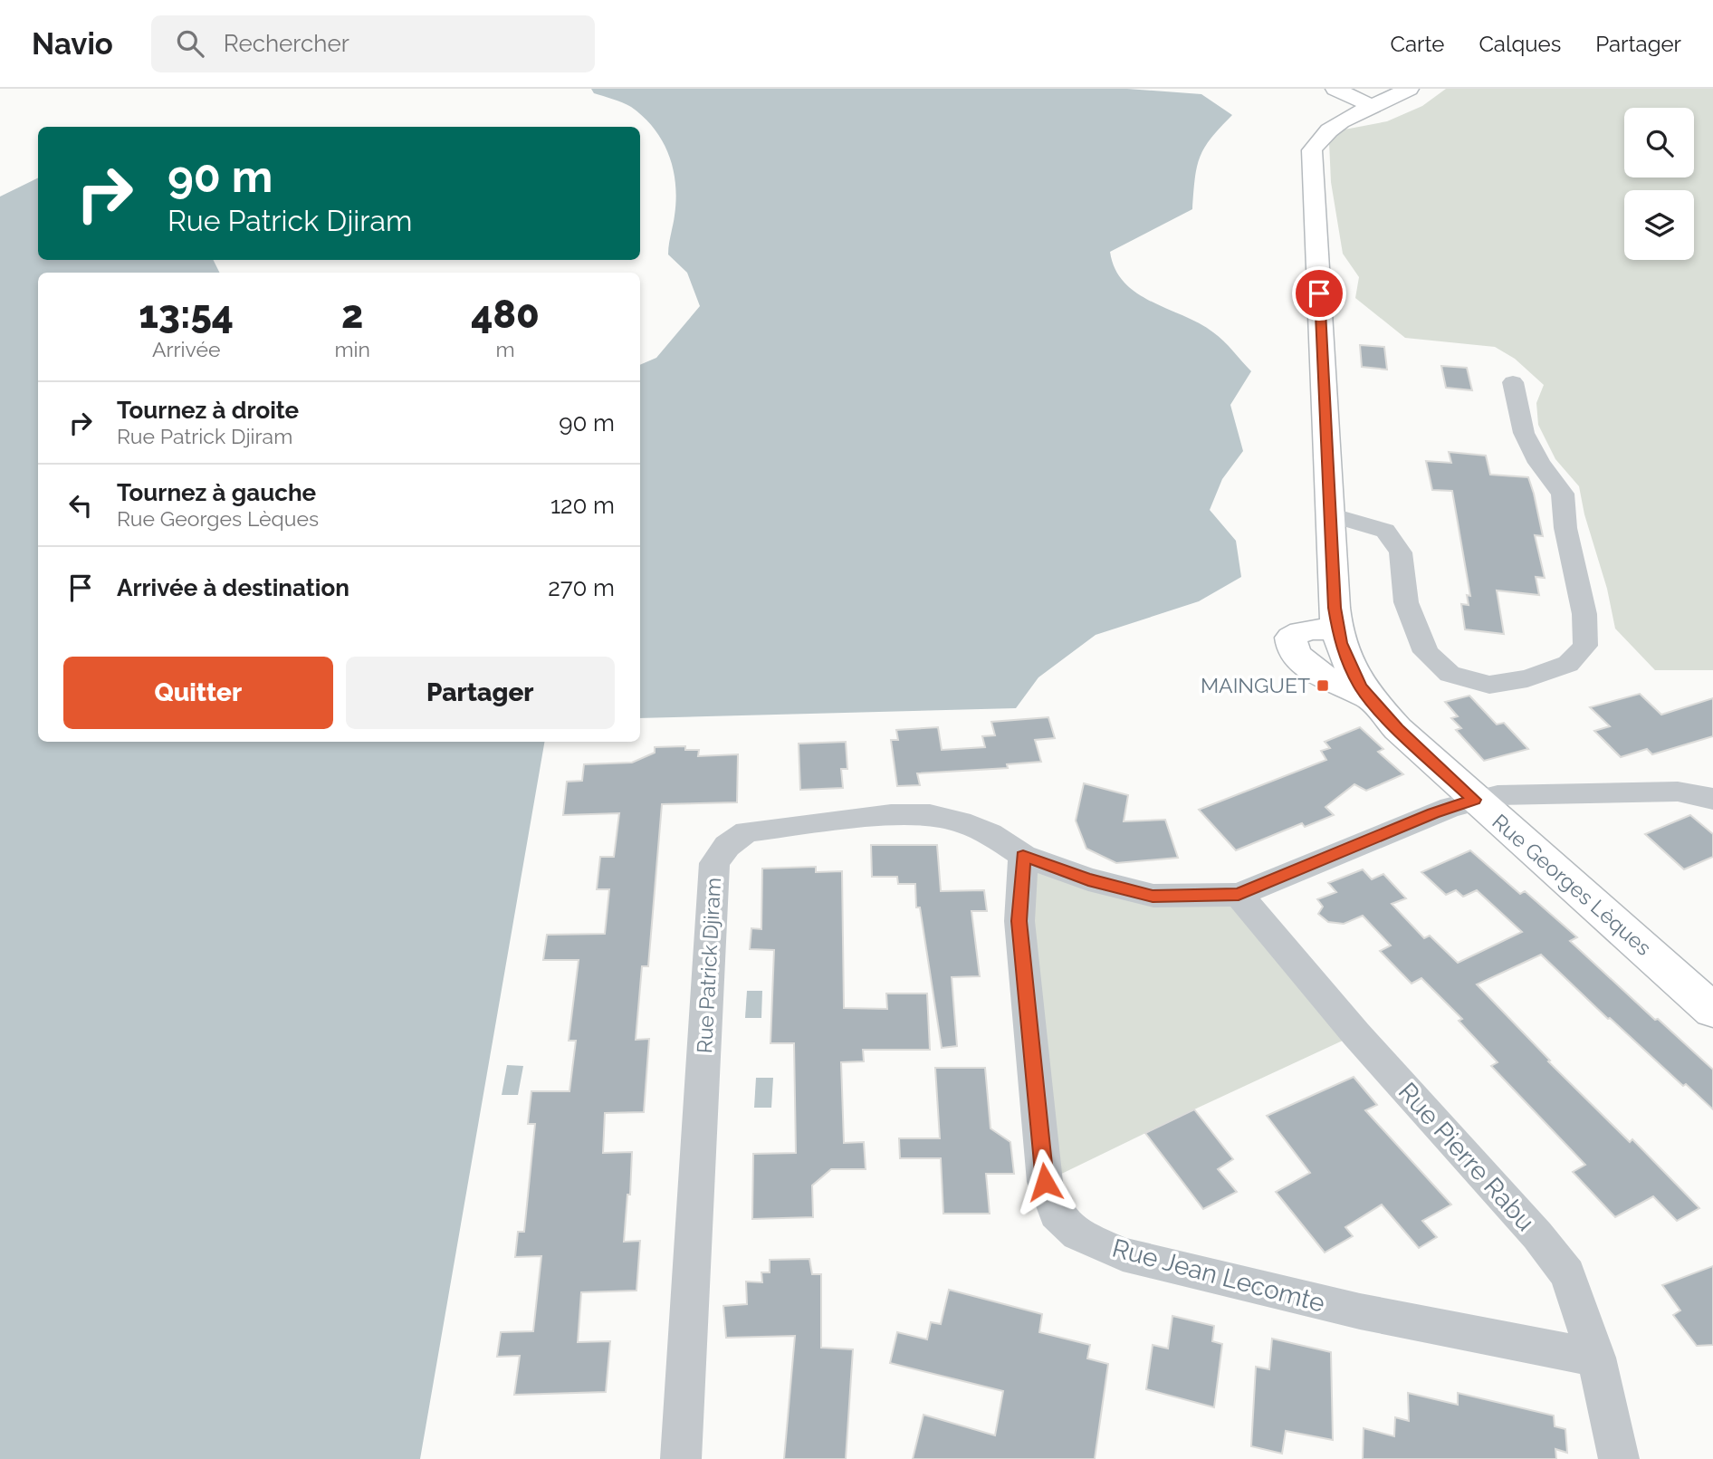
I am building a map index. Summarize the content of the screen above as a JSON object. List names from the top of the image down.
{
  "streets": {
    "main road": ["Rue Georges Lèques"],
    "street": ["Rue Patrick Djiram", "Rue Pierre Rabu", "Rue Jean Lecomte"]
  },
  "crossings": [
    ["Rue Georges Lèques", "Rue Patrick Djiram"],
    ["Rue Patrick Djiram", "Rue Pierre Rabu"],
    ["Rue Patrick Djiram", "Rue Jean Lecomte"],
    ["Rue Pierre Rabu", "Rue Jean Lecomte"]
  ],
  "places": {
    "transit": ["MAINGUET"]
  },
  "page": {
    "header": "Navio",
    "search": "Rechercher",
    "nav": ["Carte", "Calques", "Partager"],
    "turn": ["90 m", "Rue Patrick Djiram"],
    "eta": [
      "13:54",
      "Arrivée",
      "2",
      "min",
      "480",
      "m"
    ],
    "list": [
      {
        "name": "Tournez à droite",
        "note": "Rue Patrick Djiram",
        "value": "90 m"
      },
      {
        "name": "Tournez à gauche",
        "note": "Rue Georges Lèques",
        "value": "120 m"
      },
      {
        "name": "Arrivée à destination",
        "value": "270 m"
      }
    ],
    "buttons": ["Quitter", "Partager"]
  }
}
